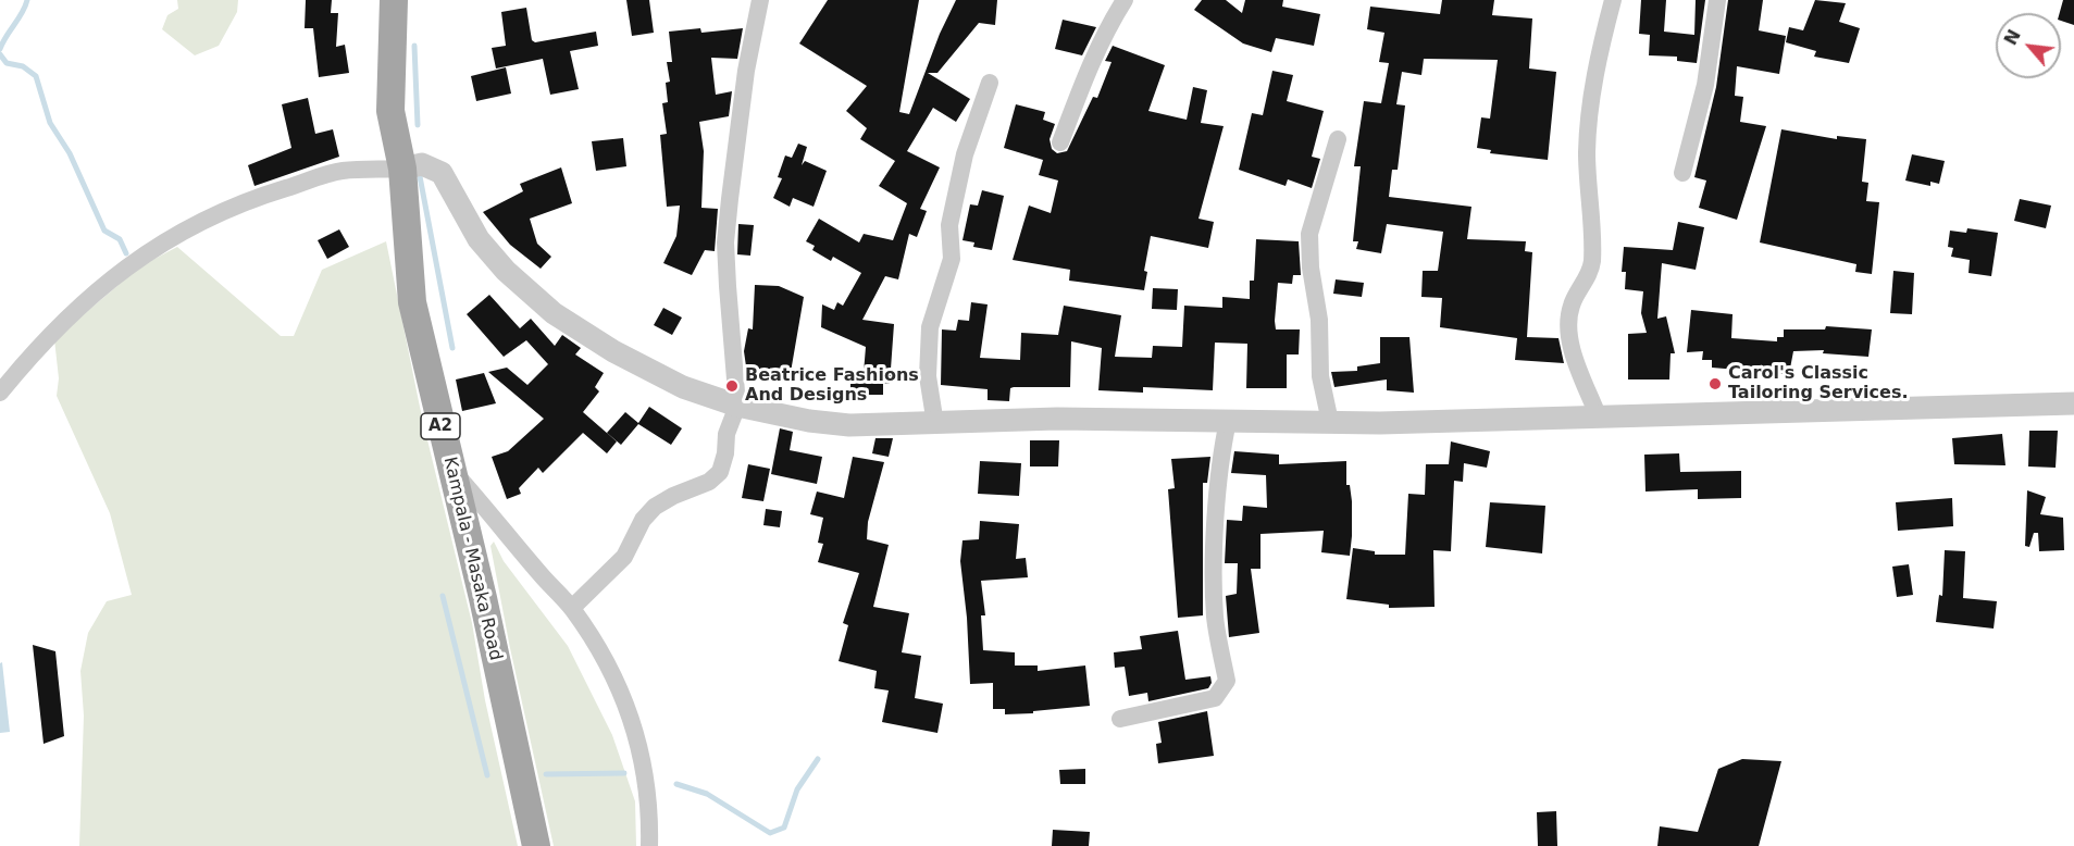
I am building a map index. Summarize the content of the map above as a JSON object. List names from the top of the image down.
{
  "streets": {
    "main road": ["A2", "Kampala - Masaka Road"]
  },
  "places": ["Carol's Classic Tailoring Services.", "Beatrice Fashions And Designs"],
  "north": "top left"
}
